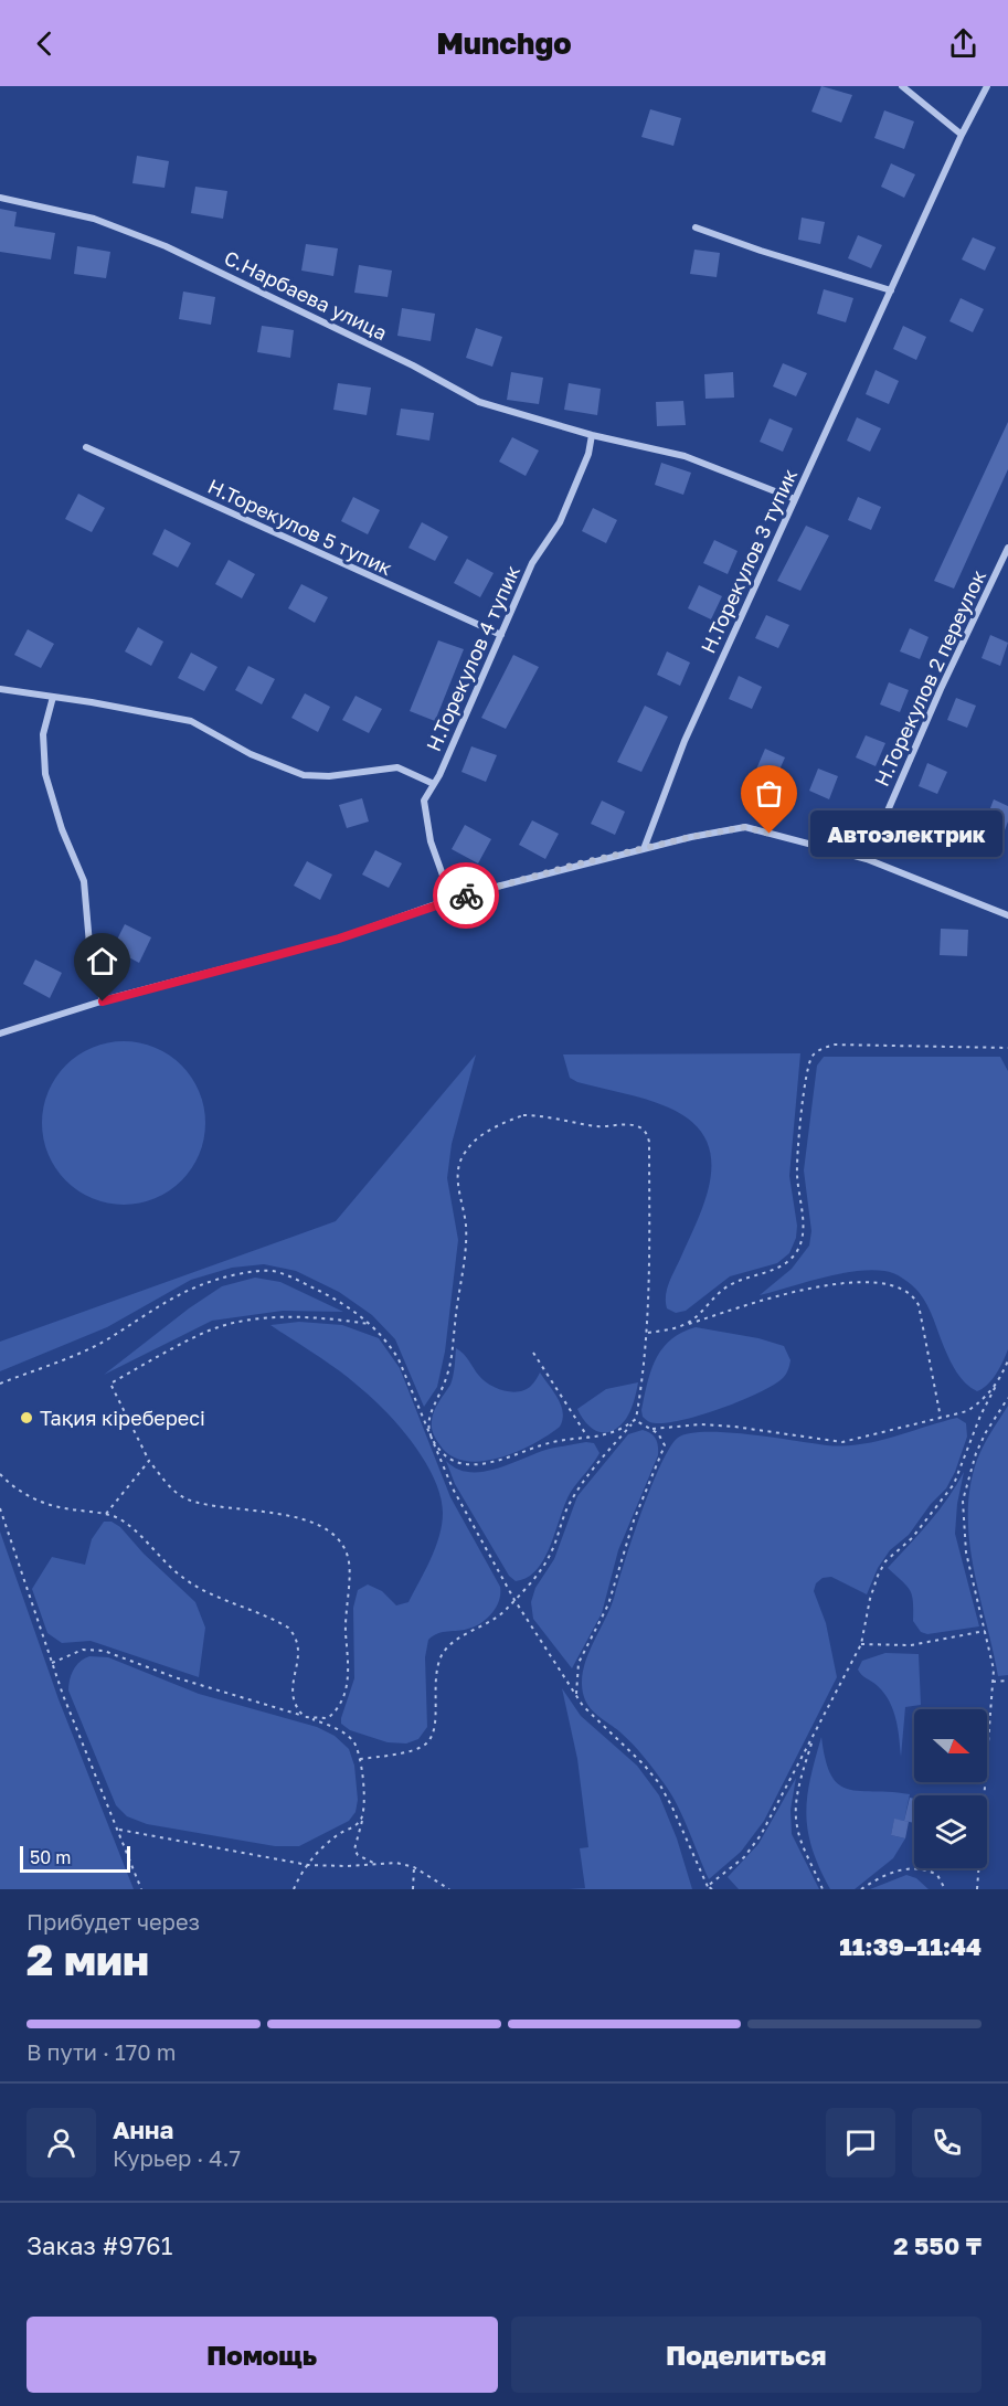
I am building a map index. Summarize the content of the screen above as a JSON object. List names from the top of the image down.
{
  "streets": {
    "street": [
      "С.Нарбаева улица",
      "Н.Торекулов 5 тупик",
      "Н.Торекулов 3 тупик",
      "Н.Торекулов 4 тупик",
      "Н.Торекулов 2 переулок"
    ]
  },
  "crossings": [
    ["С.Нарбаева улица", "Н.Торекулов 3 тупик"],
    ["С.Нарбаева улица", "Н.Торекулов 4 тупик"],
    ["Н.Торекулов 5 тупик", "Н.Торекулов 4 тупик"]
  ],
  "places": ["Автоэлектрик", "Тақия кіребересі"],
  "scale_bar": "50 m",
  "north": "right",
  "page": {
    "header": "Munchgo",
    "bubble": "Автоэлектрик",
    "scale": "50 m",
    "heading": ["2 мин", "Прибудет через", "11:39–11:44"],
    "panel": [
      "Анна",
      "Курьер · 4.7",
      "Заказ #9761",
      "2 550 ₸"
    ],
    "bar": "В пути · 170 m",
    "buttons": ["Помощь", "Поделиться"]
  }
}
